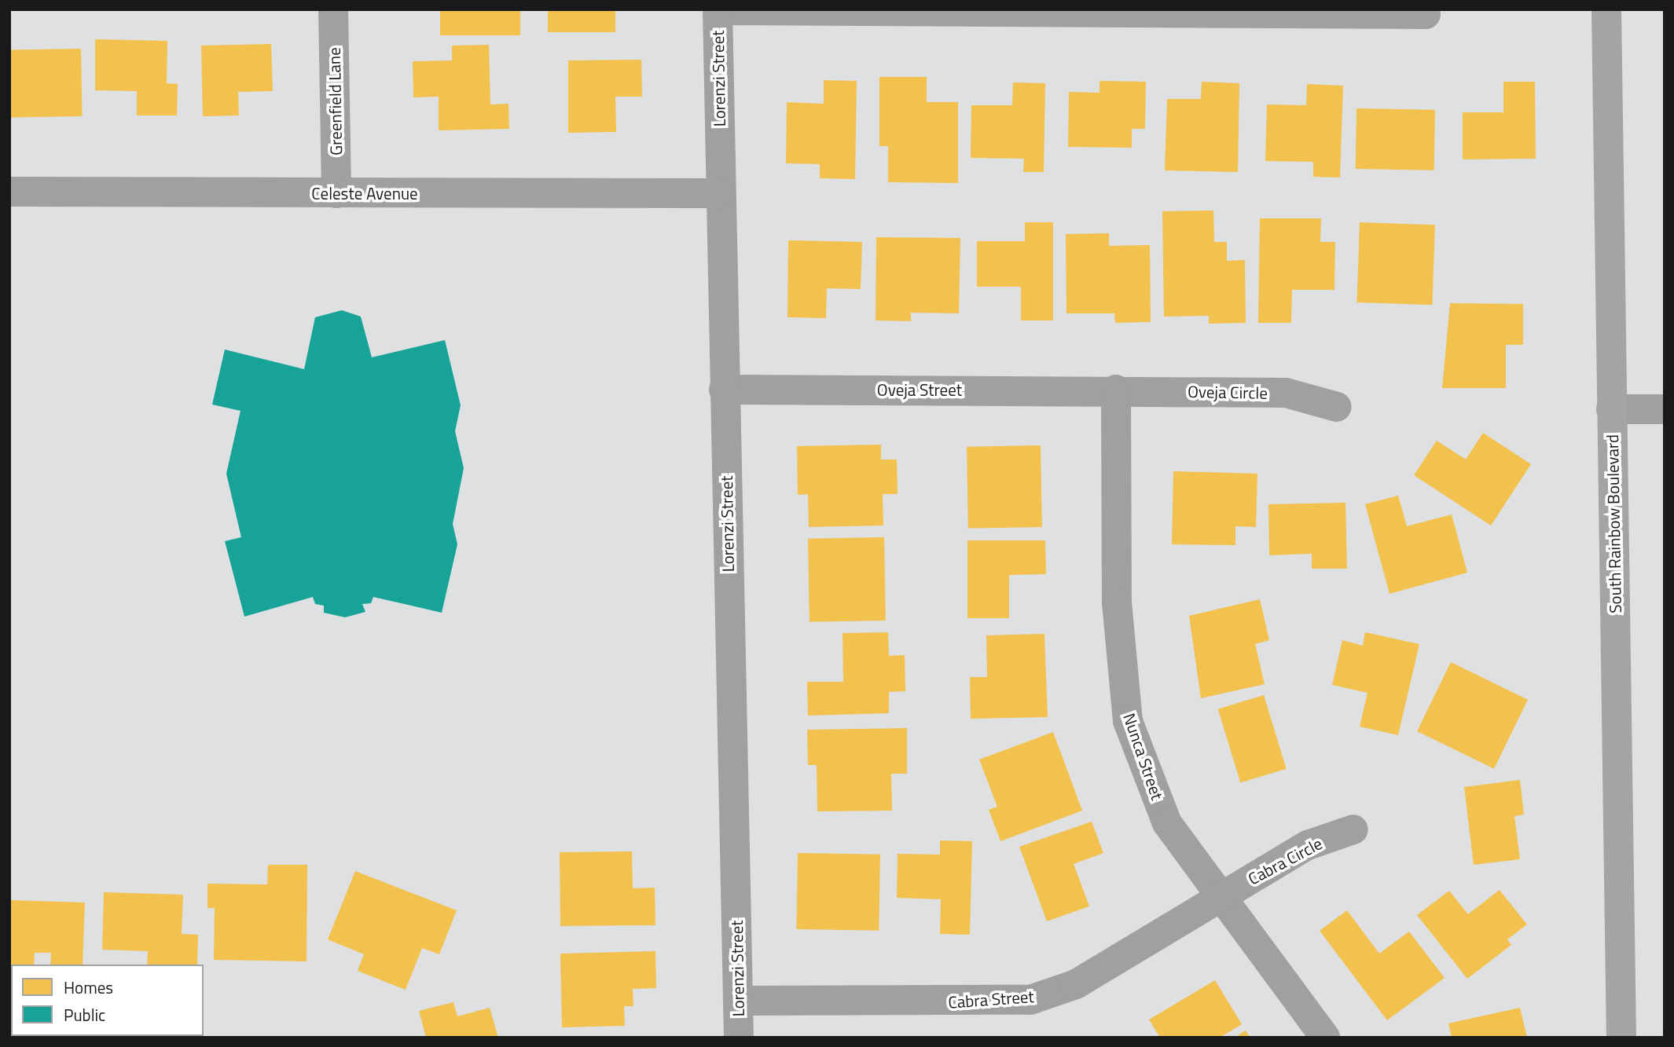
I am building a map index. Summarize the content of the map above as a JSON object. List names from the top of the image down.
{
  "streets": {
    "main road": ["South Rainbow Boulevard"],
    "street": [
      "Lorenzi Street",
      "Greenfield Lane",
      "Celeste Avenue",
      "Oveja Street",
      "Oveja Circle",
      "Nunca Street",
      "Cabra Circle",
      "Cabra Street"
    ]
  },
  "crossings": [
    ["Lorenzi Street", "Celeste Avenue"],
    ["Lorenzi Street", "Oveja Street"],
    ["Lorenzi Street", "Cabra Street"],
    ["Greenfield Lane", "Celeste Avenue"],
    ["Oveja Street", "Oveja Circle"],
    ["Oveja Street", "Nunca Street"],
    ["Oveja Circle", "Nunca Street"],
    ["Nunca Street", "Cabra Circle"],
    ["Nunca Street", "Cabra Street"],
    ["Cabra Circle", "Cabra Street"]
  ],
  "legend": ["Homes", "Public"]
}
